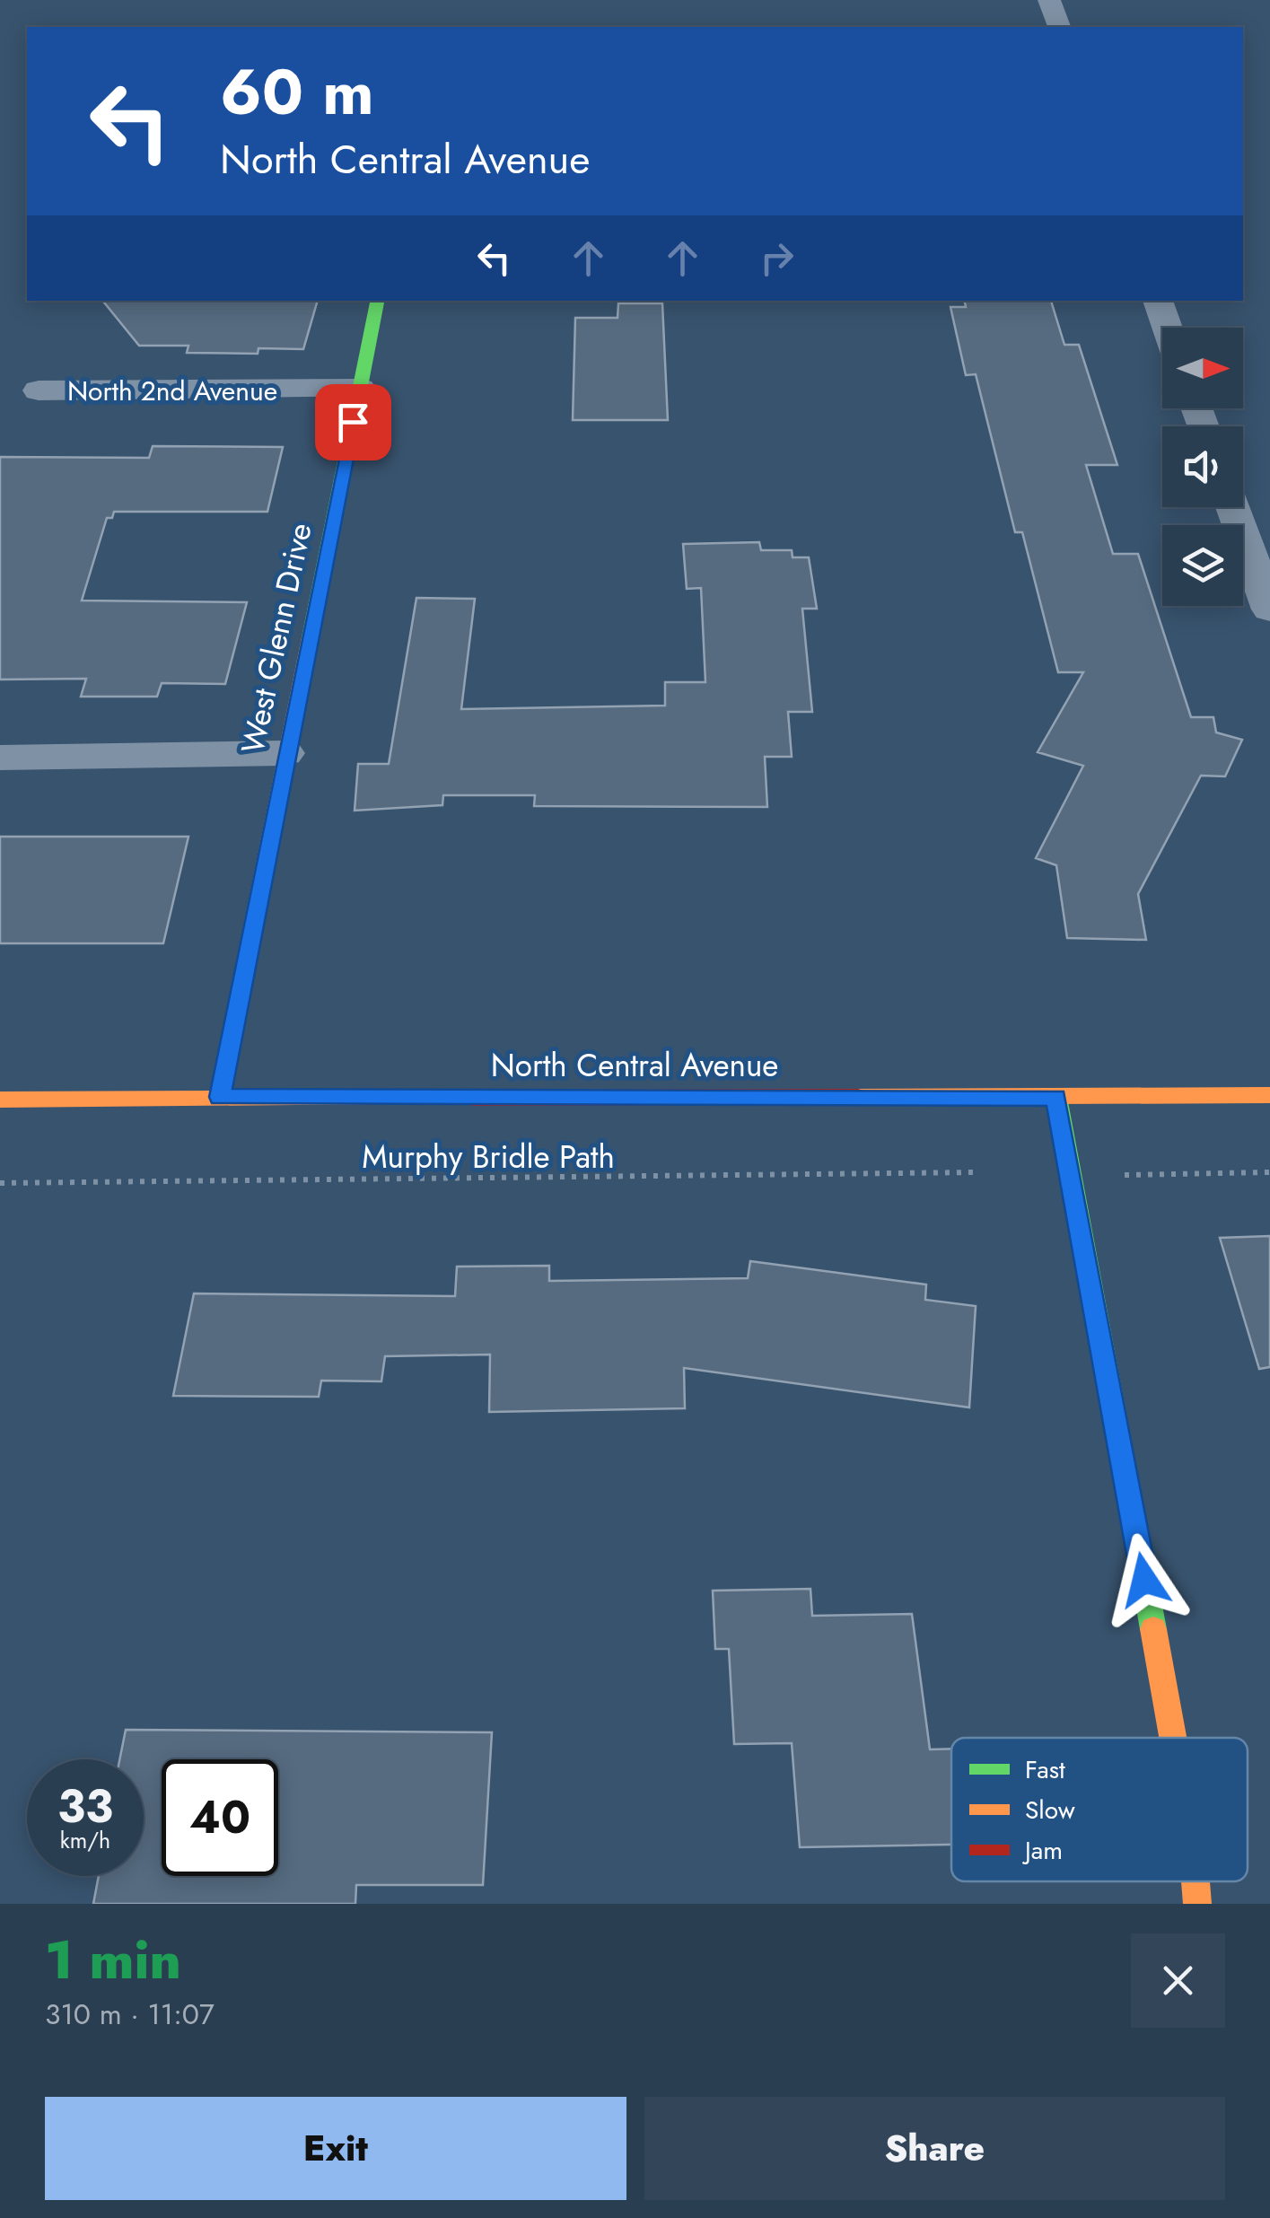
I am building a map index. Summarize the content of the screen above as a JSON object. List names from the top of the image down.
{
  "streets": {
    "street": ["North 2nd Avenue", "West Glenn Drive", "North Central Avenue"],
    "path": ["Murphy Bridle Path"]
  },
  "crossings": [
    ["North 2nd Avenue", "West Glenn Drive"],
    ["West Glenn Drive", "North Central Avenue"]
  ],
  "legend": ["Fast", "Slow", "Jam"],
  "north": "right",
  "page": {
    "turn": ["60 m", "North Central Avenue"],
    "speed": "33 km/h",
    "limit": "40",
    "heading": ["1 min", "310 m · 11:07"],
    "buttons": ["Exit", "Share"]
  }
}
